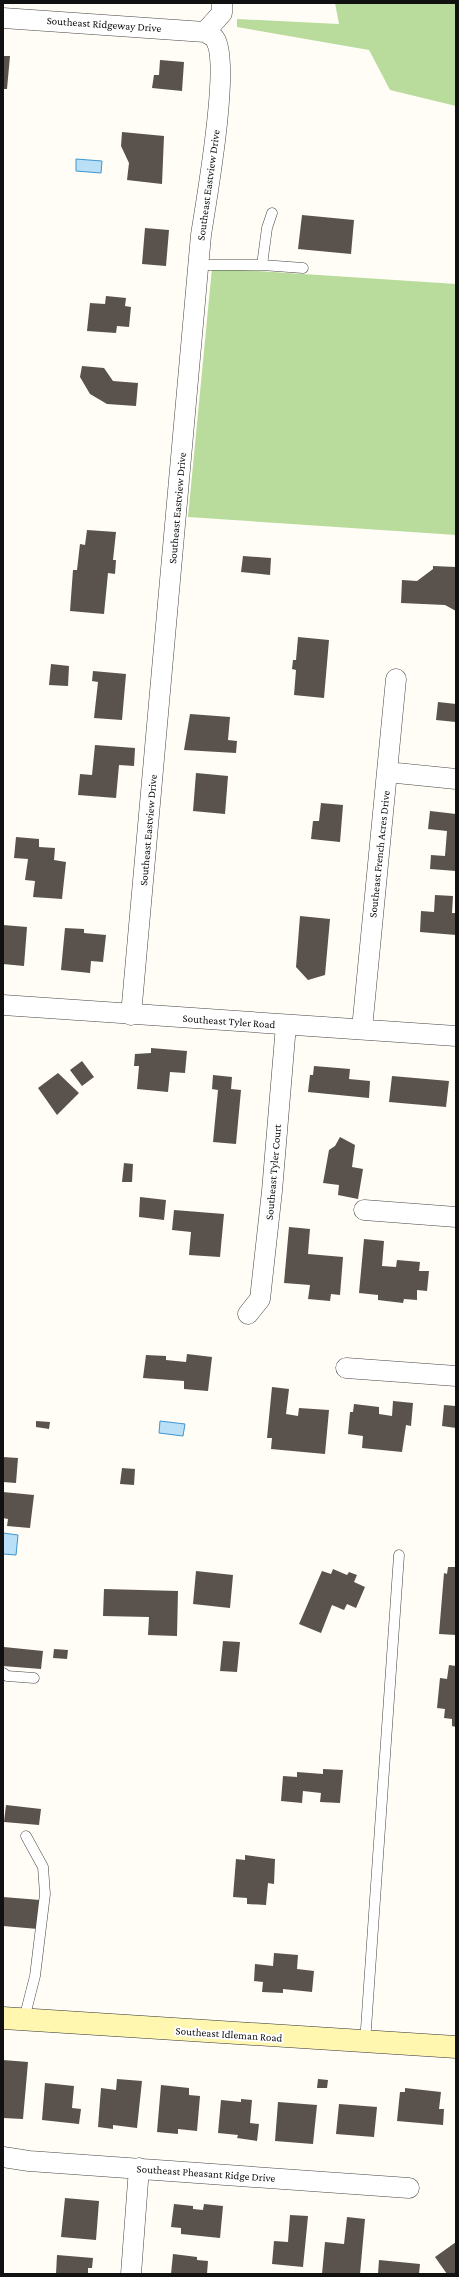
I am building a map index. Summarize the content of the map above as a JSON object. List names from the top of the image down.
{
  "streets": {
    "main road": ["Southeast Idleman Road"],
    "street": [
      "Southeast Ridgeway Drive",
      "Southeast Eastview Drive",
      "Southeast French Acres Drive",
      "Southeast Tyler Road",
      "Southeast Tyler Court",
      "Southeast Pheasant Ridge Drive"
    ]
  },
  "crossings": [
    ["Southeast Ridgeway Drive", "Southeast Eastview Drive"],
    ["Southeast Eastview Drive", "Southeast Tyler Road"],
    ["Southeast French Acres Drive", "Southeast Tyler Road"],
    ["Southeast Tyler Road", "Southeast Tyler Court"]
  ]
}
